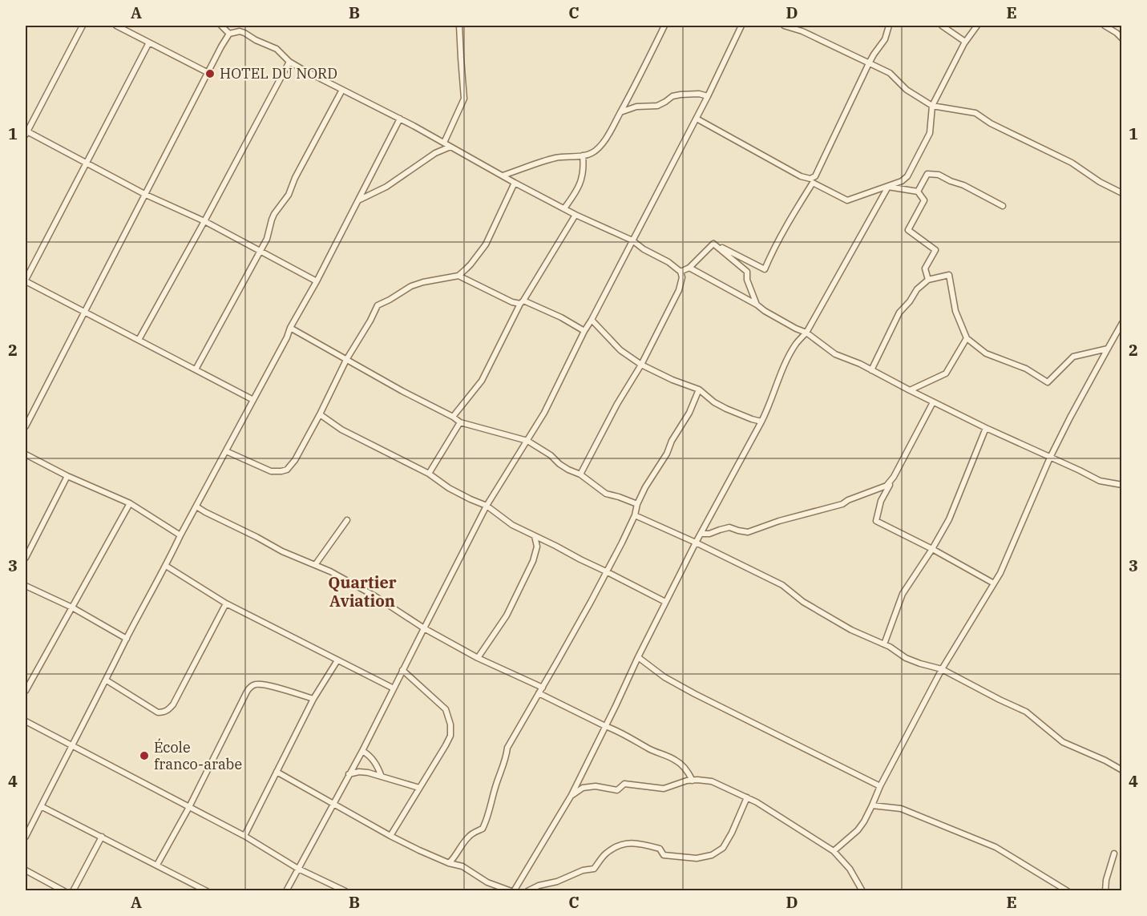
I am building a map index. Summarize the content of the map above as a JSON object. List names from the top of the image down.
{
  "districts": ["Quartier Aviation"],
  "places": ["HOTEL DU NORD", "École franco-arabe"],
  "grid": {
    "columns": [
      "A",
      "B",
      "C",
      "D",
      "E"
    ],
    "rows": [
      "1",
      "2",
      "3",
      "4"
    ]
  }
}
